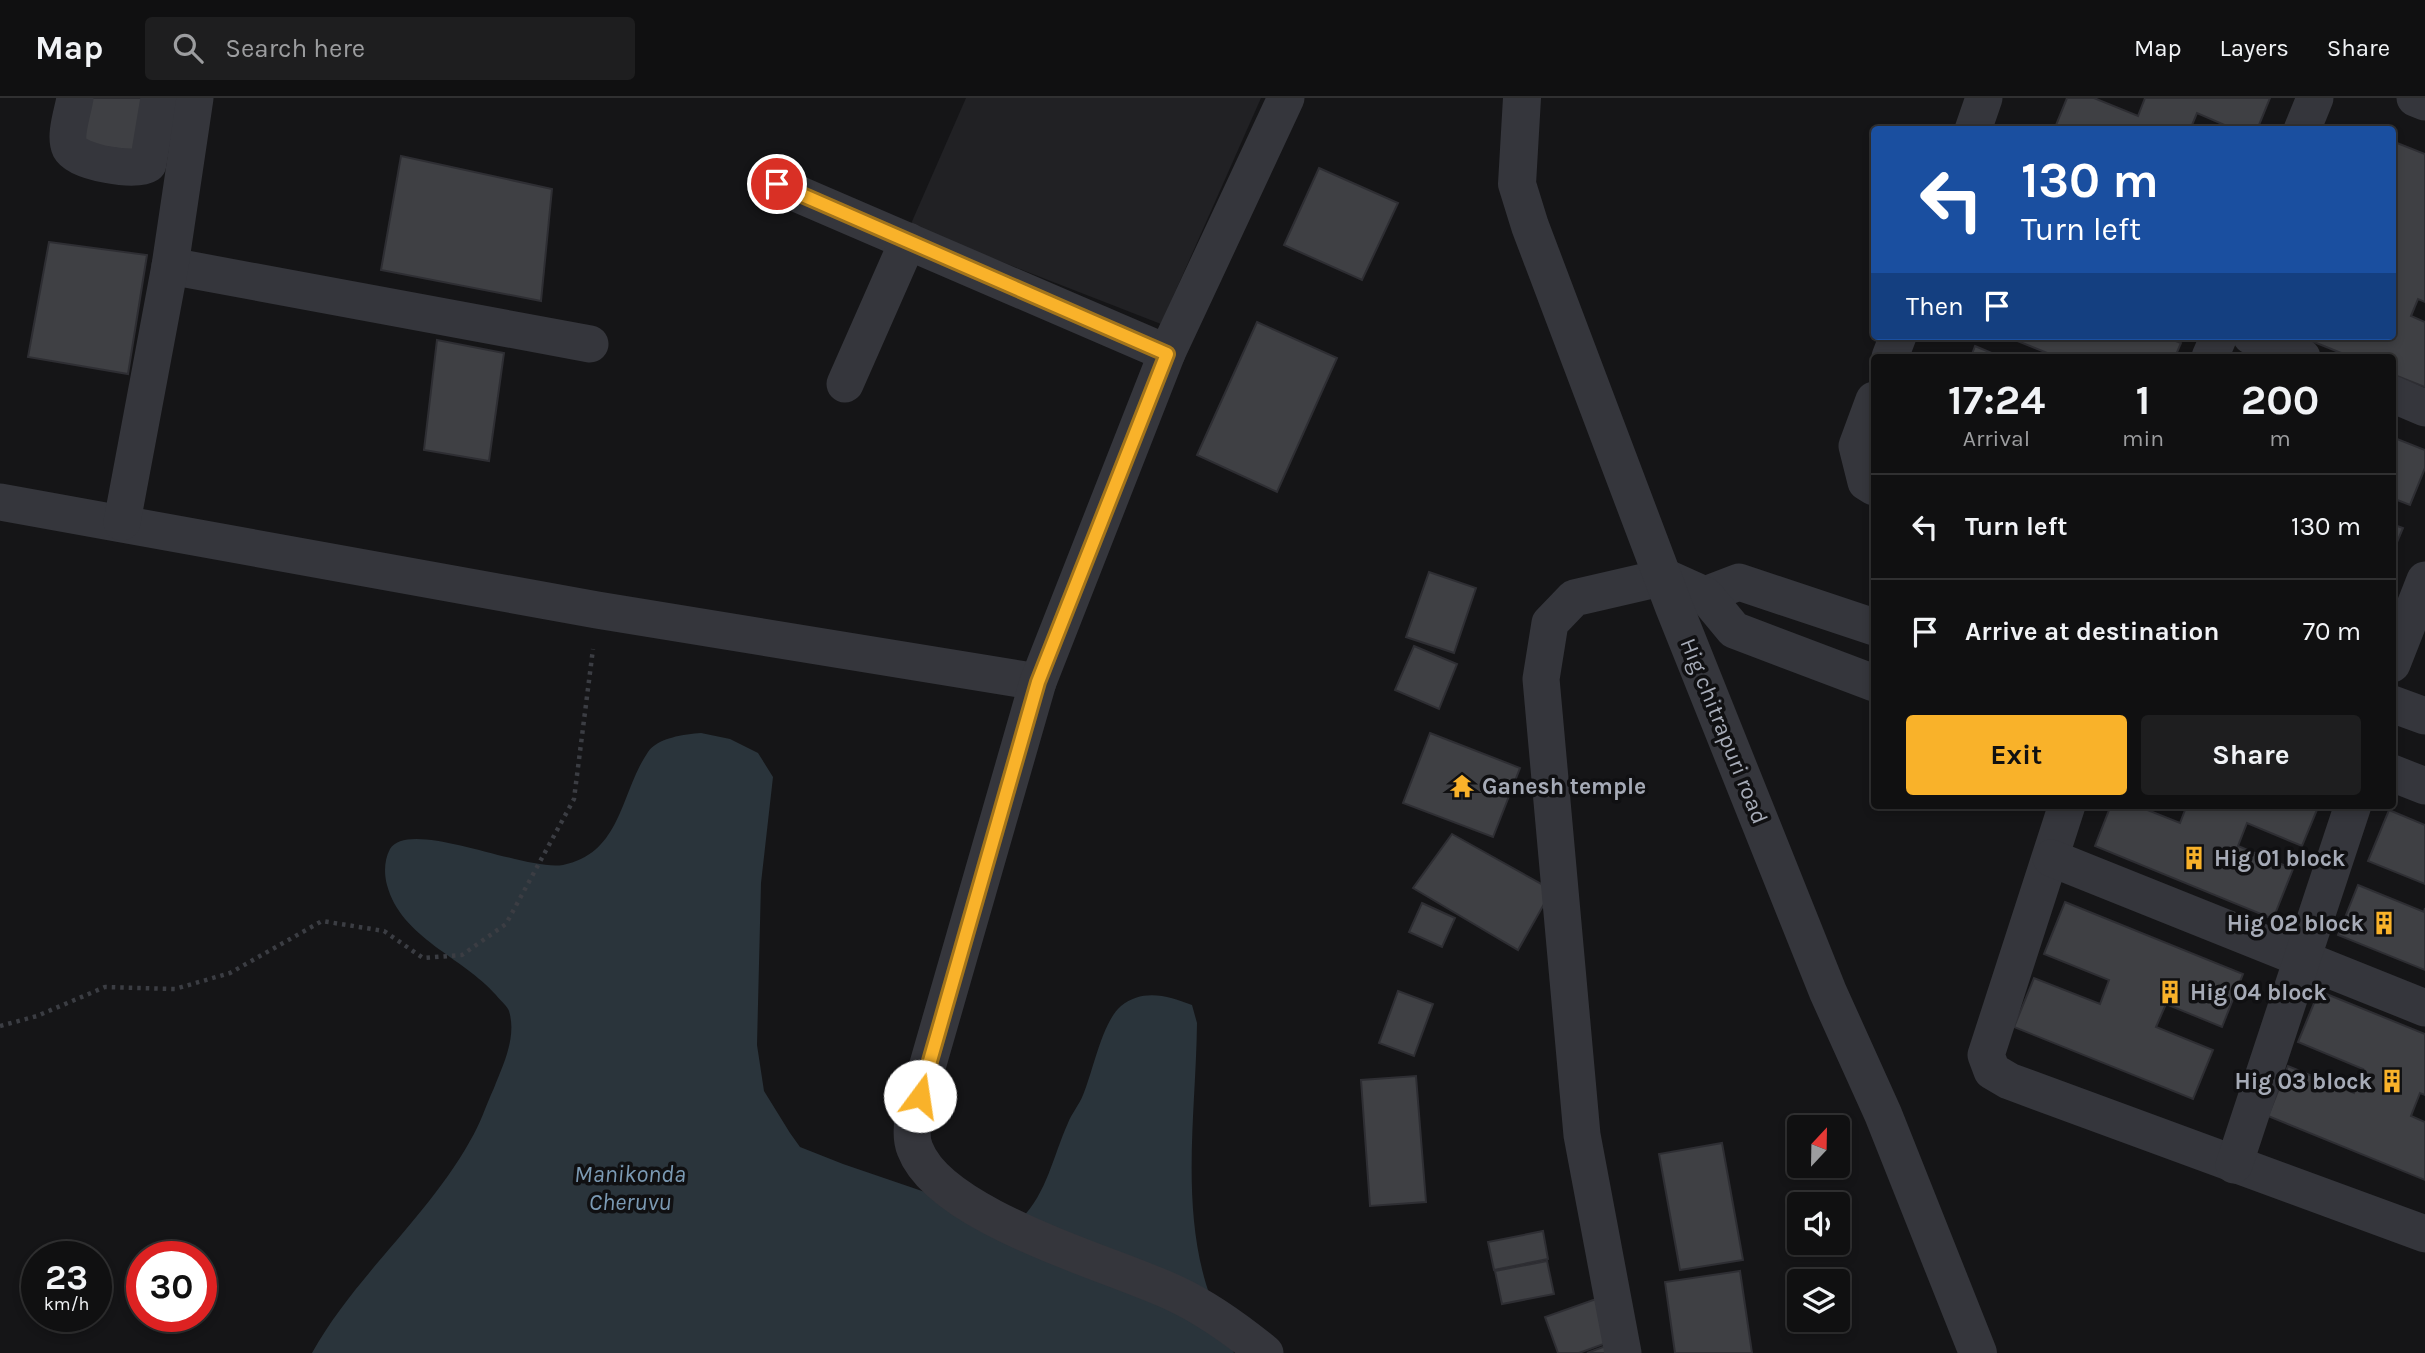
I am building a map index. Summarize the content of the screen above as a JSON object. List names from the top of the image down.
{
  "streets": {
    "street": ["Hig chitrapuri road"]
  },
  "water": ["Manikonda Cheruvu"],
  "places": {
    "temple": ["Ganesh temple"],
    "building": [
      "Hig 01 block",
      "Hig 02 block",
      "Hig 04 block",
      "Hig 03 block"
    ]
  },
  "north": "top",
  "page": {
    "header": "Map",
    "search": "Search here",
    "nav": ["Map", "Layers", "Share"],
    "turn": ["130 m", "Turn left"],
    "then": "Then",
    "eta": [
      "17:24",
      "Arrival",
      "1",
      "min",
      "200",
      "m"
    ],
    "list": [
      {
        "name": "Turn left",
        "value": "130 m"
      },
      {
        "name": "Arrive at destination",
        "value": "70 m"
      }
    ],
    "buttons": ["Exit", "Share"],
    "speed": "23 km/h",
    "limit": "30"
  }
}
